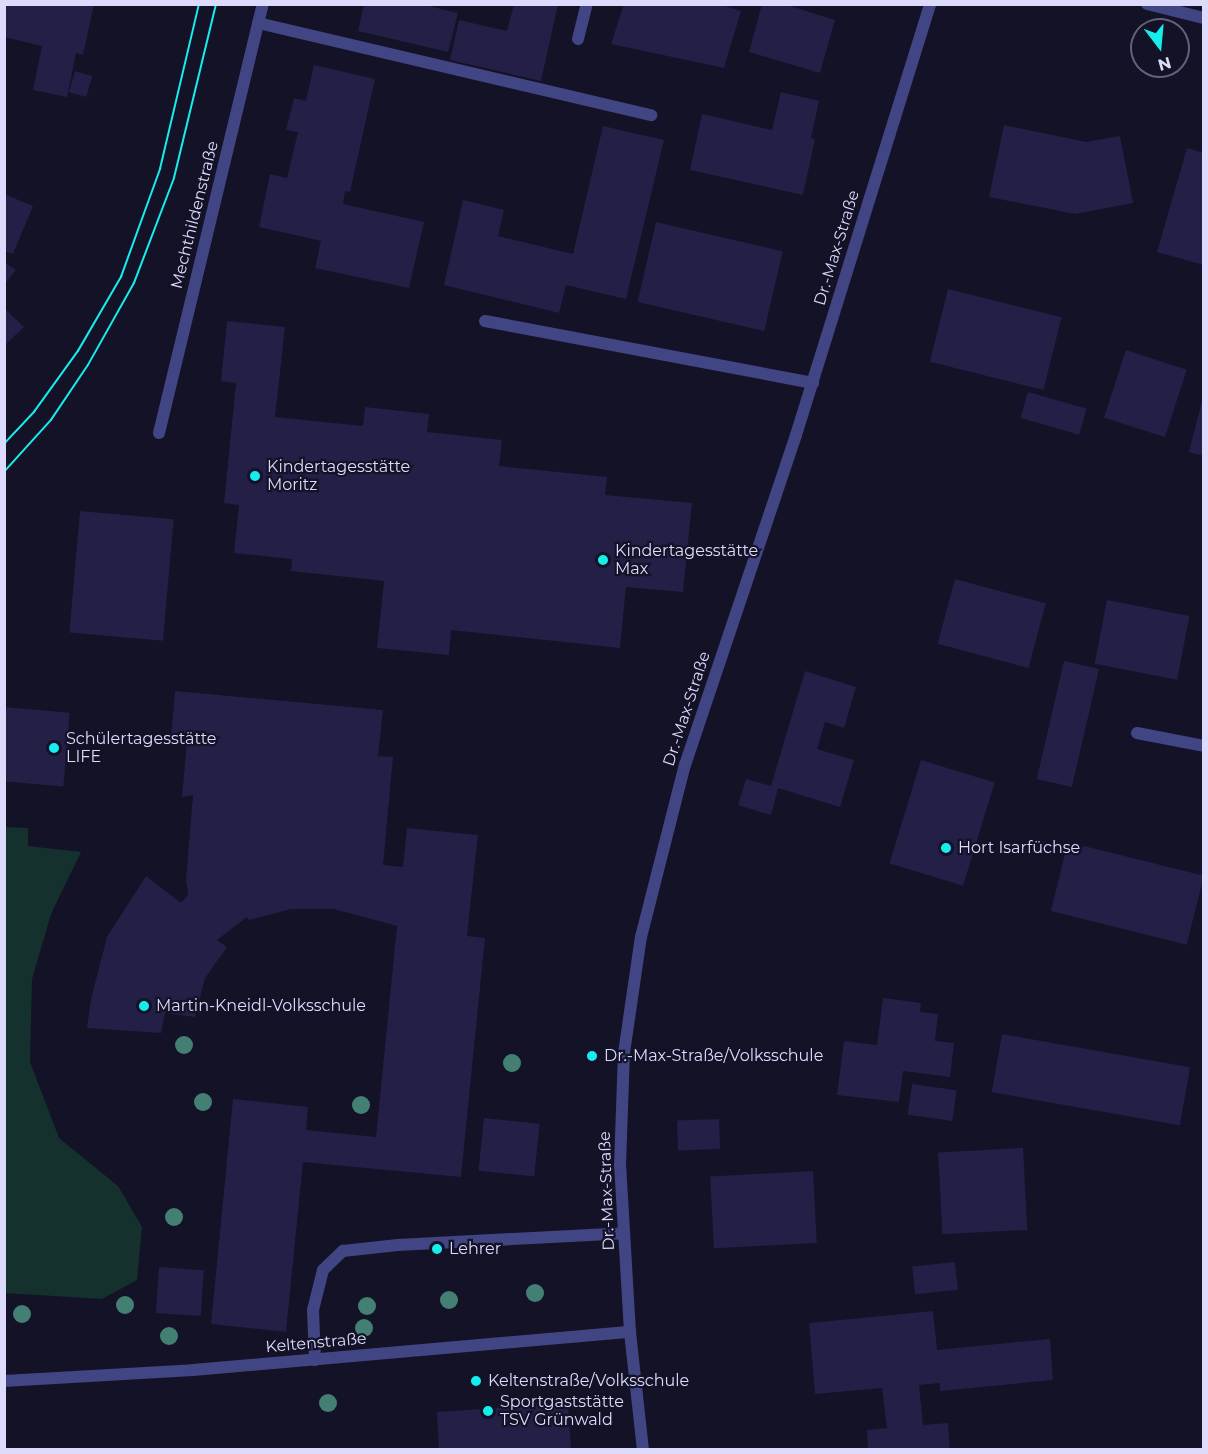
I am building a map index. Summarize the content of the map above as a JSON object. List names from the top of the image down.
{
  "streets": {
    "street": ["Mechthildenstraße", "Dr.-Max-Straße", "Keltenstraße"]
  },
  "crossings": [
    ["Dr.-Max-Straße", "Keltenstraße"]
  ],
  "places": [
    "Kindertagesstätte Moritz",
    "Kindertagesstätte Max",
    "Schülertagesstätte LIFE",
    "Hort Isarfüchse",
    "Martin-Kneidl-Volksschule",
    "Dr.-Max-Straße/Volksschule",
    "Lehrer",
    "Keltenstraße/Volksschule",
    "Sportgaststätte TSV Grünwald"
  ],
  "north": "bottom"
}
